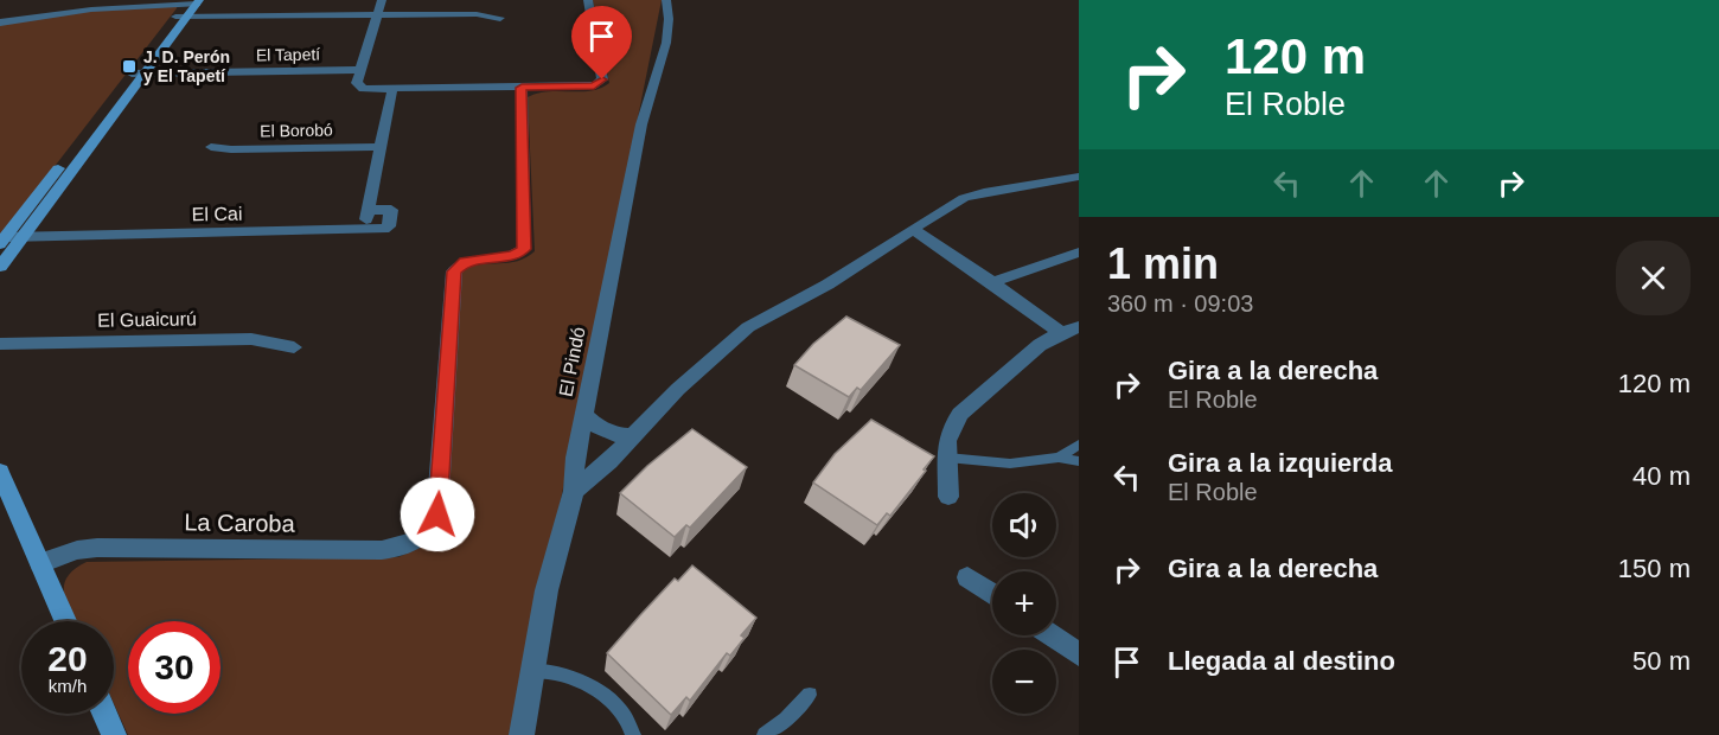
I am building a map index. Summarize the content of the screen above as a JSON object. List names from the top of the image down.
{
  "streets": {
    "street": [
      "El Tapetí",
      "El Borobó",
      "El Cai",
      "El Guaicurú",
      "El Pindó",
      "La Caroba"
    ]
  },
  "places": {
    "transit": ["J. D. Perón y El Tapetí"]
  },
  "page": {
    "turn": ["120 m", "El Roble"],
    "heading": ["1 min", "360 m · 09:03"],
    "list": [
      {
        "name": "Gira a la derecha",
        "note": "El Roble",
        "value": "120 m"
      },
      {
        "name": "Gira a la izquierda",
        "note": "El Roble",
        "value": "40 m"
      },
      {
        "name": "Gira a la derecha",
        "value": "150 m"
      },
      {
        "name": "Llegada al destino",
        "value": "50 m"
      }
    ],
    "map_buttons": ["+", "−"],
    "speed": "20 km/h",
    "limit": "30"
  }
}
